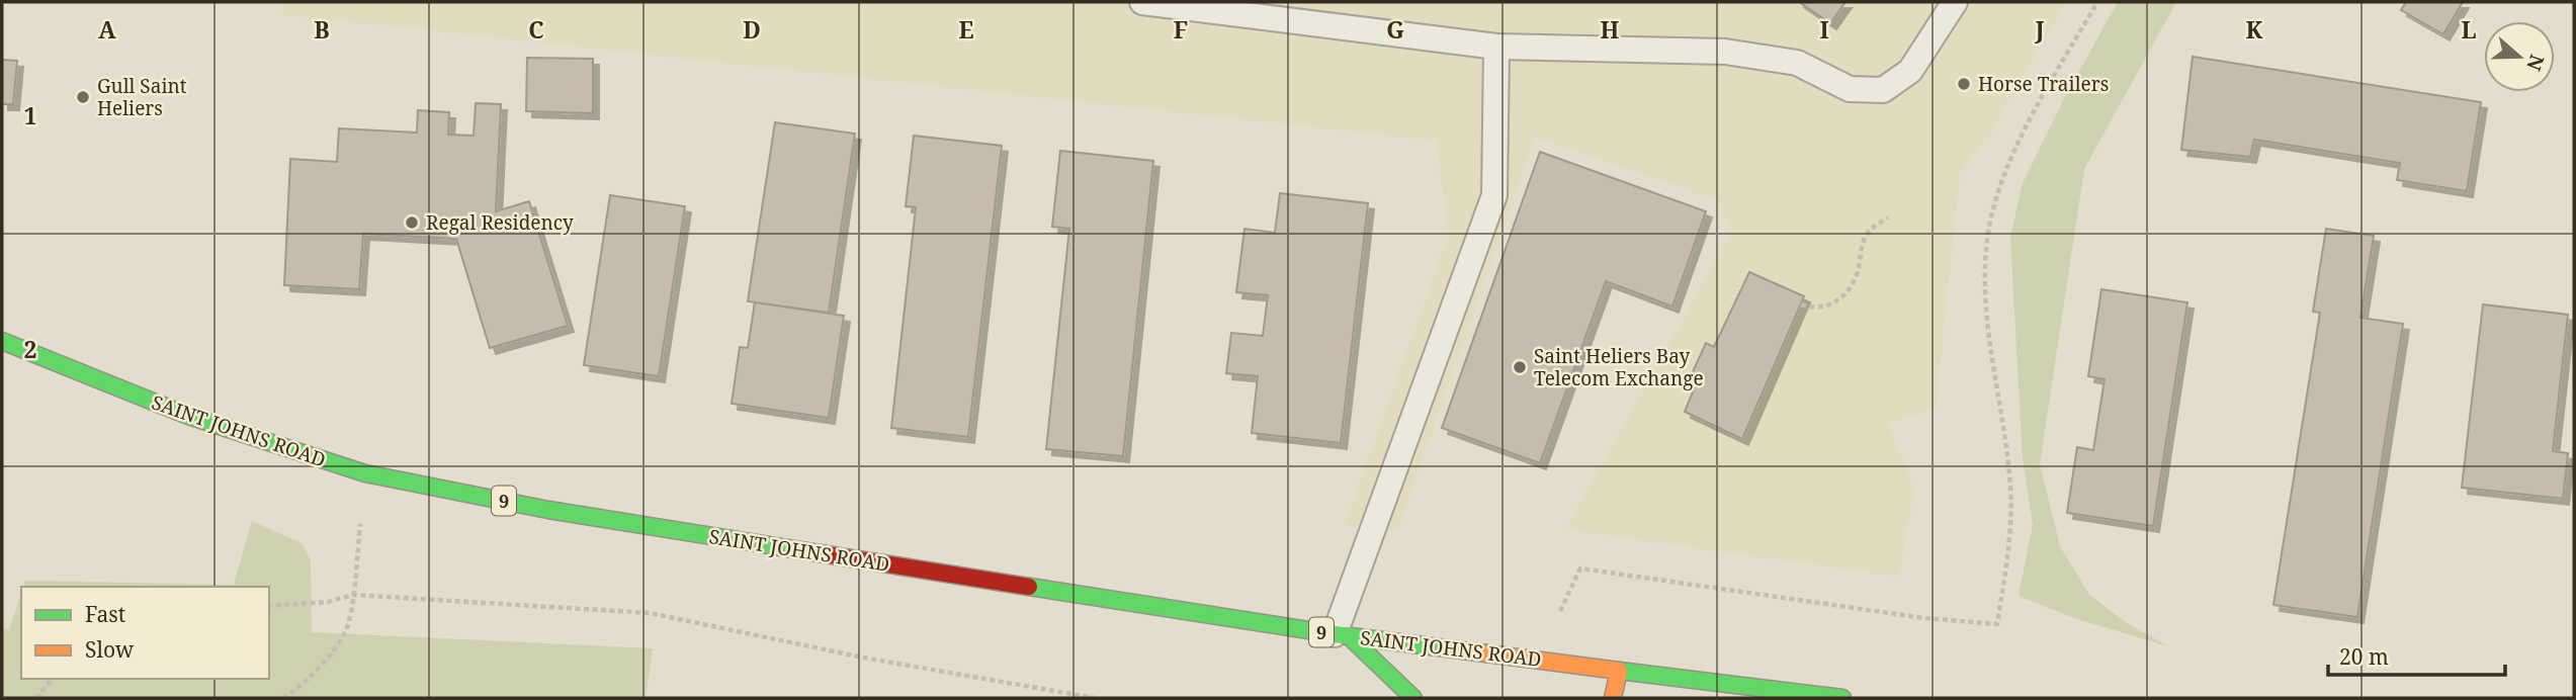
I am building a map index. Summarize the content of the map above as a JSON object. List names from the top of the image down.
{
  "streets": {
    "main road": ["SAINT JOHNS ROAD", "9"]
  },
  "places": [
    "Horse Trailers",
    "Gull Saint Heliers",
    "Regal Residency",
    "Saint Heliers Bay Telecom Exchange"
  ],
  "legend": ["Fast", "Slow"],
  "scale_bar": "20 m",
  "north": "right",
  "grid": {
    "columns": [
      "A",
      "B",
      "C",
      "D",
      "E",
      "F",
      "G",
      "H",
      "I",
      "J",
      "K",
      "L"
    ],
    "rows": ["1", "2"]
  }
}
